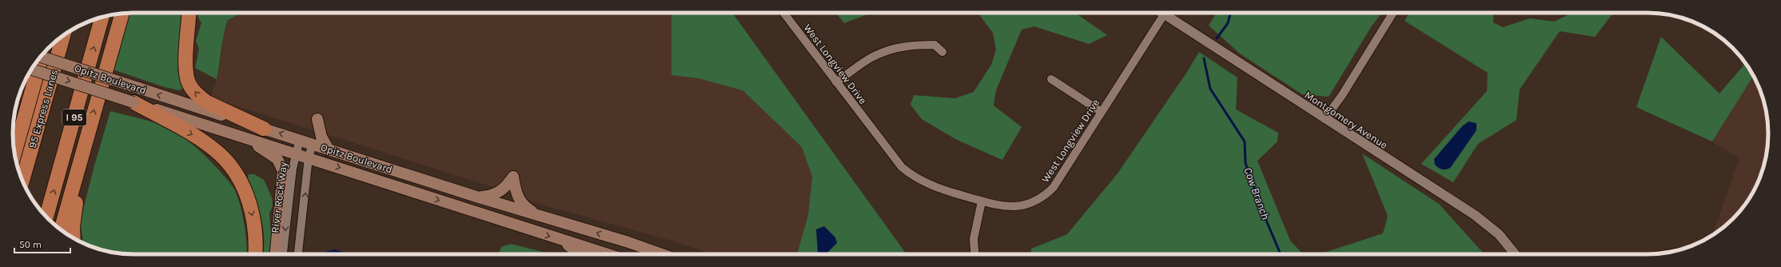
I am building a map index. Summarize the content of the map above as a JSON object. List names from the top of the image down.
{
  "streets": {
    "highway": ["95 Express Lanes", "I 95"],
    "main road": ["Opitz Boulevard"],
    "street": ["West Longview Drive", "Montgomery Avenue", "River Rock Way"]
  },
  "crossings": [
    ["Opitz Boulevard", "River Rock Way"]
  ],
  "water": ["Cow Branch"],
  "scale_bar": "50 m"
}
